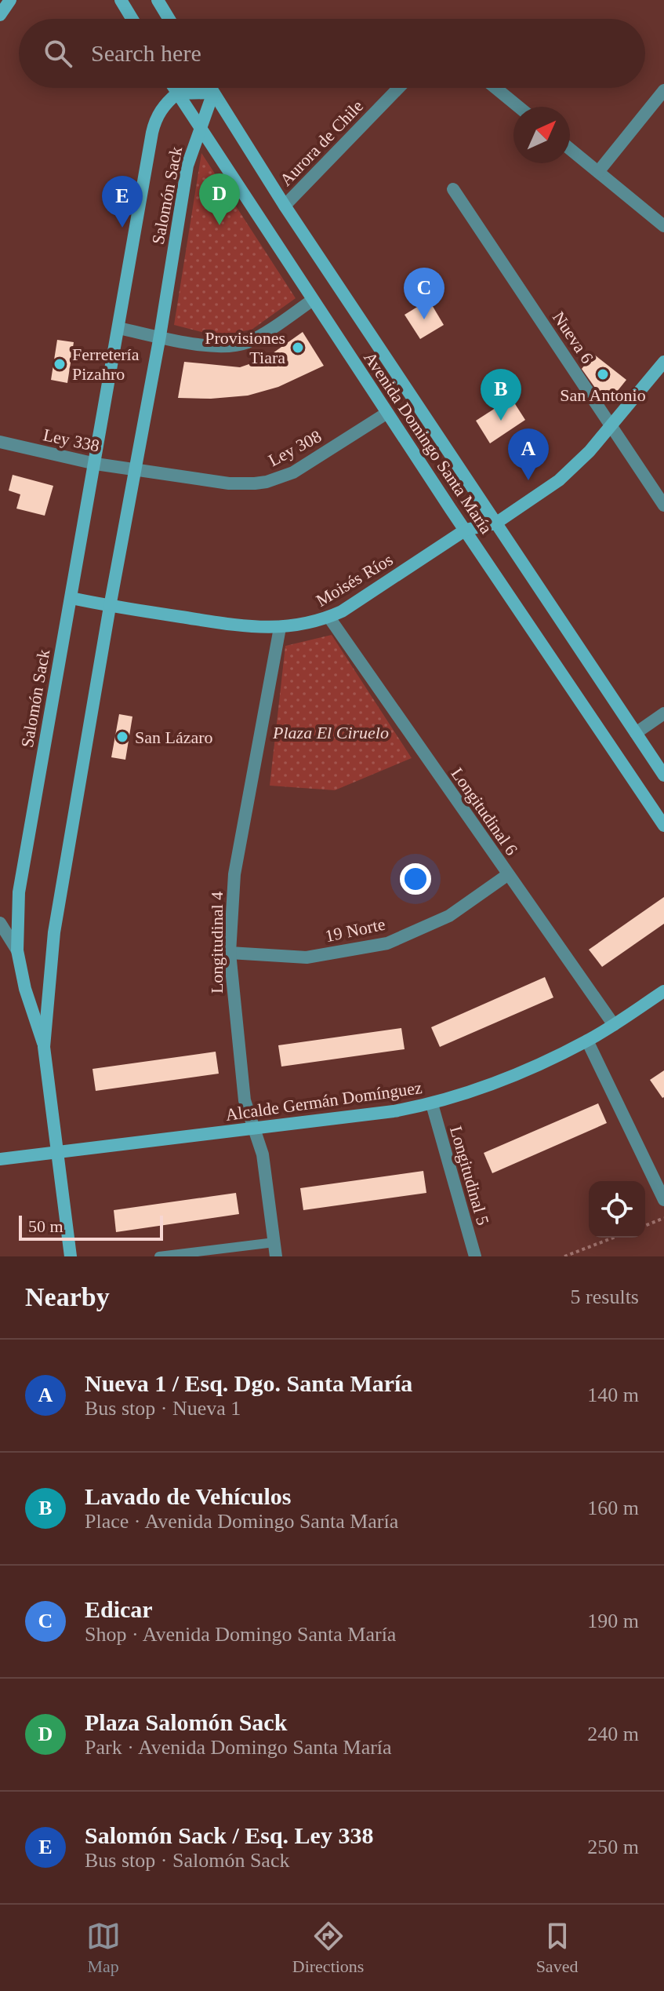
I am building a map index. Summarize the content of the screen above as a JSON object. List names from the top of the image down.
{
  "streets": {
    "main road": [
      "Salomón Sack",
      "Avenida Domingo Santa María",
      "Moisés Ríos",
      "Alcalde Germán Domínguez"
    ],
    "street": [
      "Aurora de Chile",
      "Nueva 6",
      "Ley 338",
      "Ley 308",
      "Longitudinal 6",
      "19 Norte",
      "Longitudinal 4",
      "Longitudinal 5"
    ]
  },
  "crossings": [
    ["Aurora de Chile", "Avenida Domingo Santa María"],
    ["Salomón Sack", "Ley 338"],
    ["Salomón Sack", "Avenida Domingo Santa María"],
    ["Salomón Sack", "Ley 308"],
    ["Salomón Sack", "Moisés Ríos"],
    ["Salomón Sack", "Alcalde Germán Domínguez"],
    ["Ley 338", "Ley 308"],
    ["Avenida Domingo Santa María", "Ley 308"],
    ["Avenida Domingo Santa María", "Moisés Ríos"],
    ["Moisés Ríos", "Longitudinal 6"],
    ["Moisés Ríos", "Longitudinal 4"],
    ["Longitudinal 6", "19 Norte"],
    ["Longitudinal 6", "Alcalde Germán Domínguez"],
    ["19 Norte", "Longitudinal 4"],
    ["Longitudinal 4", "Alcalde Germán Domínguez"],
    ["Alcalde Germán Domínguez", "Longitudinal 5"]
  ],
  "parks": ["Plaza El Ciruelo"],
  "places": [
    "Provisiones Tiara",
    "Ferretería Pizahro",
    "San Antonio",
    "San Lázaro"
  ],
  "scale_bar": "50 m",
  "north": "top right",
  "page": {
    "search": "Search here",
    "pins": [
      "D",
      "E",
      "C",
      "B",
      "A"
    ],
    "scale": "50 m",
    "heading": ["Nearby", "5 results"],
    "list": [
      {
        "mark": "A",
        "name": "Nueva 1 / Esq. Dgo. Santa María",
        "note": "Bus stop · Nueva 1",
        "value": "140 m"
      },
      {
        "mark": "B",
        "name": "Lavado de Vehículos",
        "note": "Place · Avenida Domingo Santa María",
        "value": "160 m"
      },
      {
        "mark": "C",
        "name": "Edicar",
        "note": "Shop · Avenida Domingo Santa María",
        "value": "190 m"
      },
      {
        "mark": "D",
        "name": "Plaza Salomón Sack",
        "note": "Park · Avenida Domingo Santa María",
        "value": "240 m"
      },
      {
        "mark": "E",
        "name": "Salomón Sack / Esq. Ley 338",
        "note": "Bus stop · Salomón Sack",
        "value": "250 m"
      }
    ],
    "nav": ["Map", "Directions", "Saved"]
  }
}
